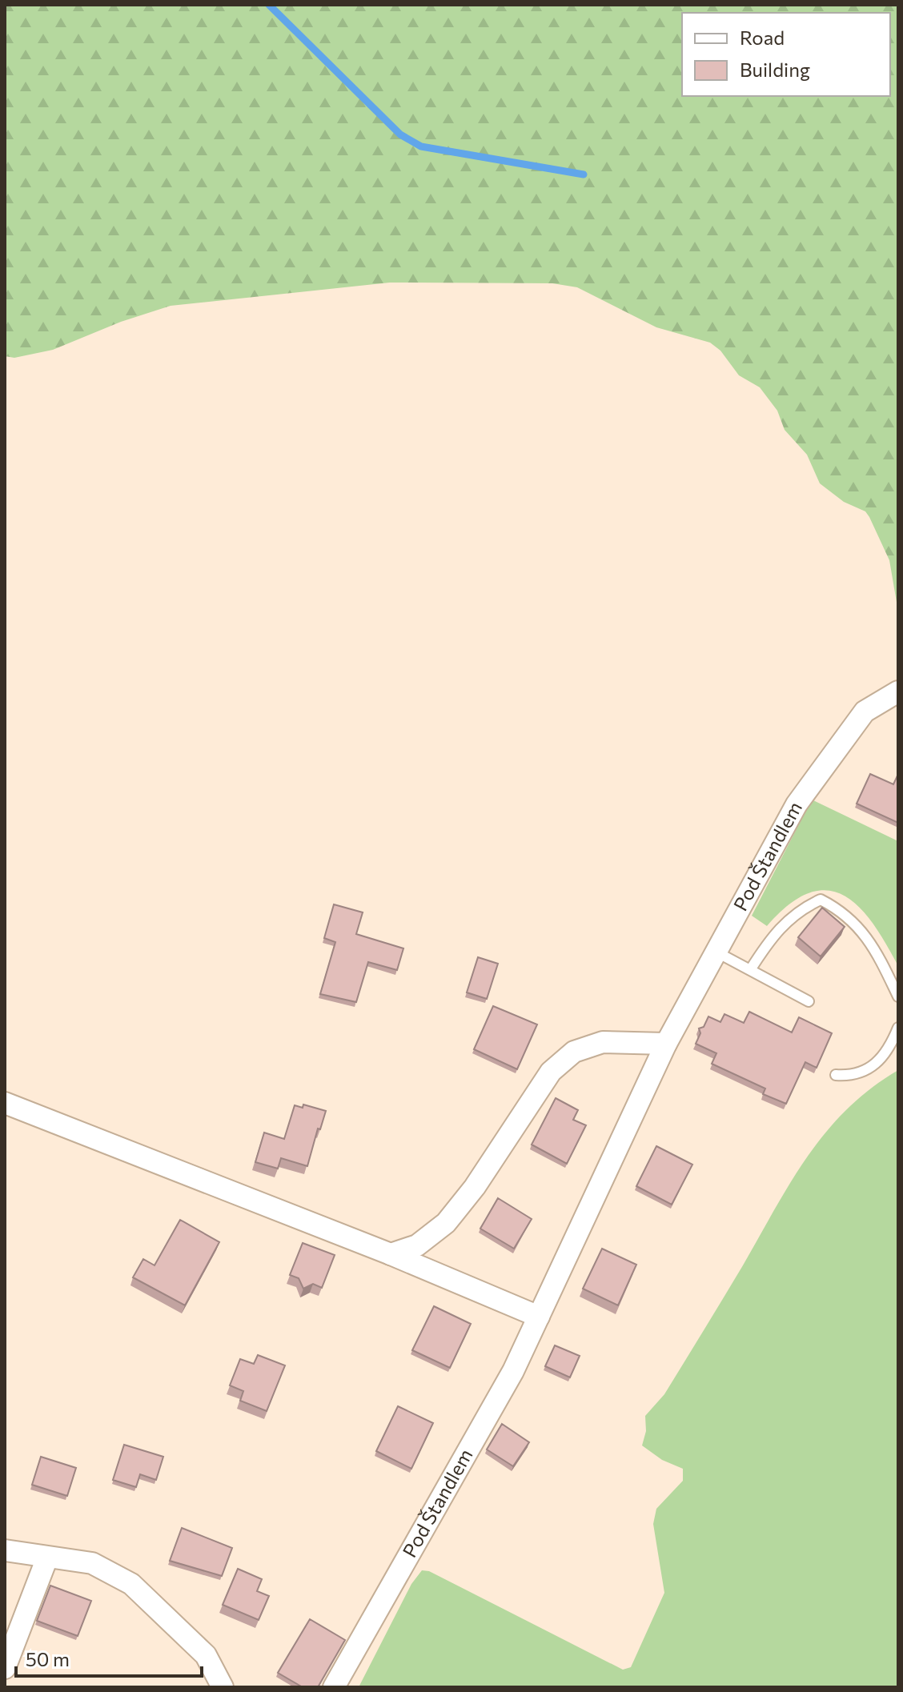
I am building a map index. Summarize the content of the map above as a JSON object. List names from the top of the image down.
{
  "streets": {
    "street": ["Pod Štandlem"]
  },
  "legend": ["Road", "Building"],
  "scale_bar": "50 m"
}
